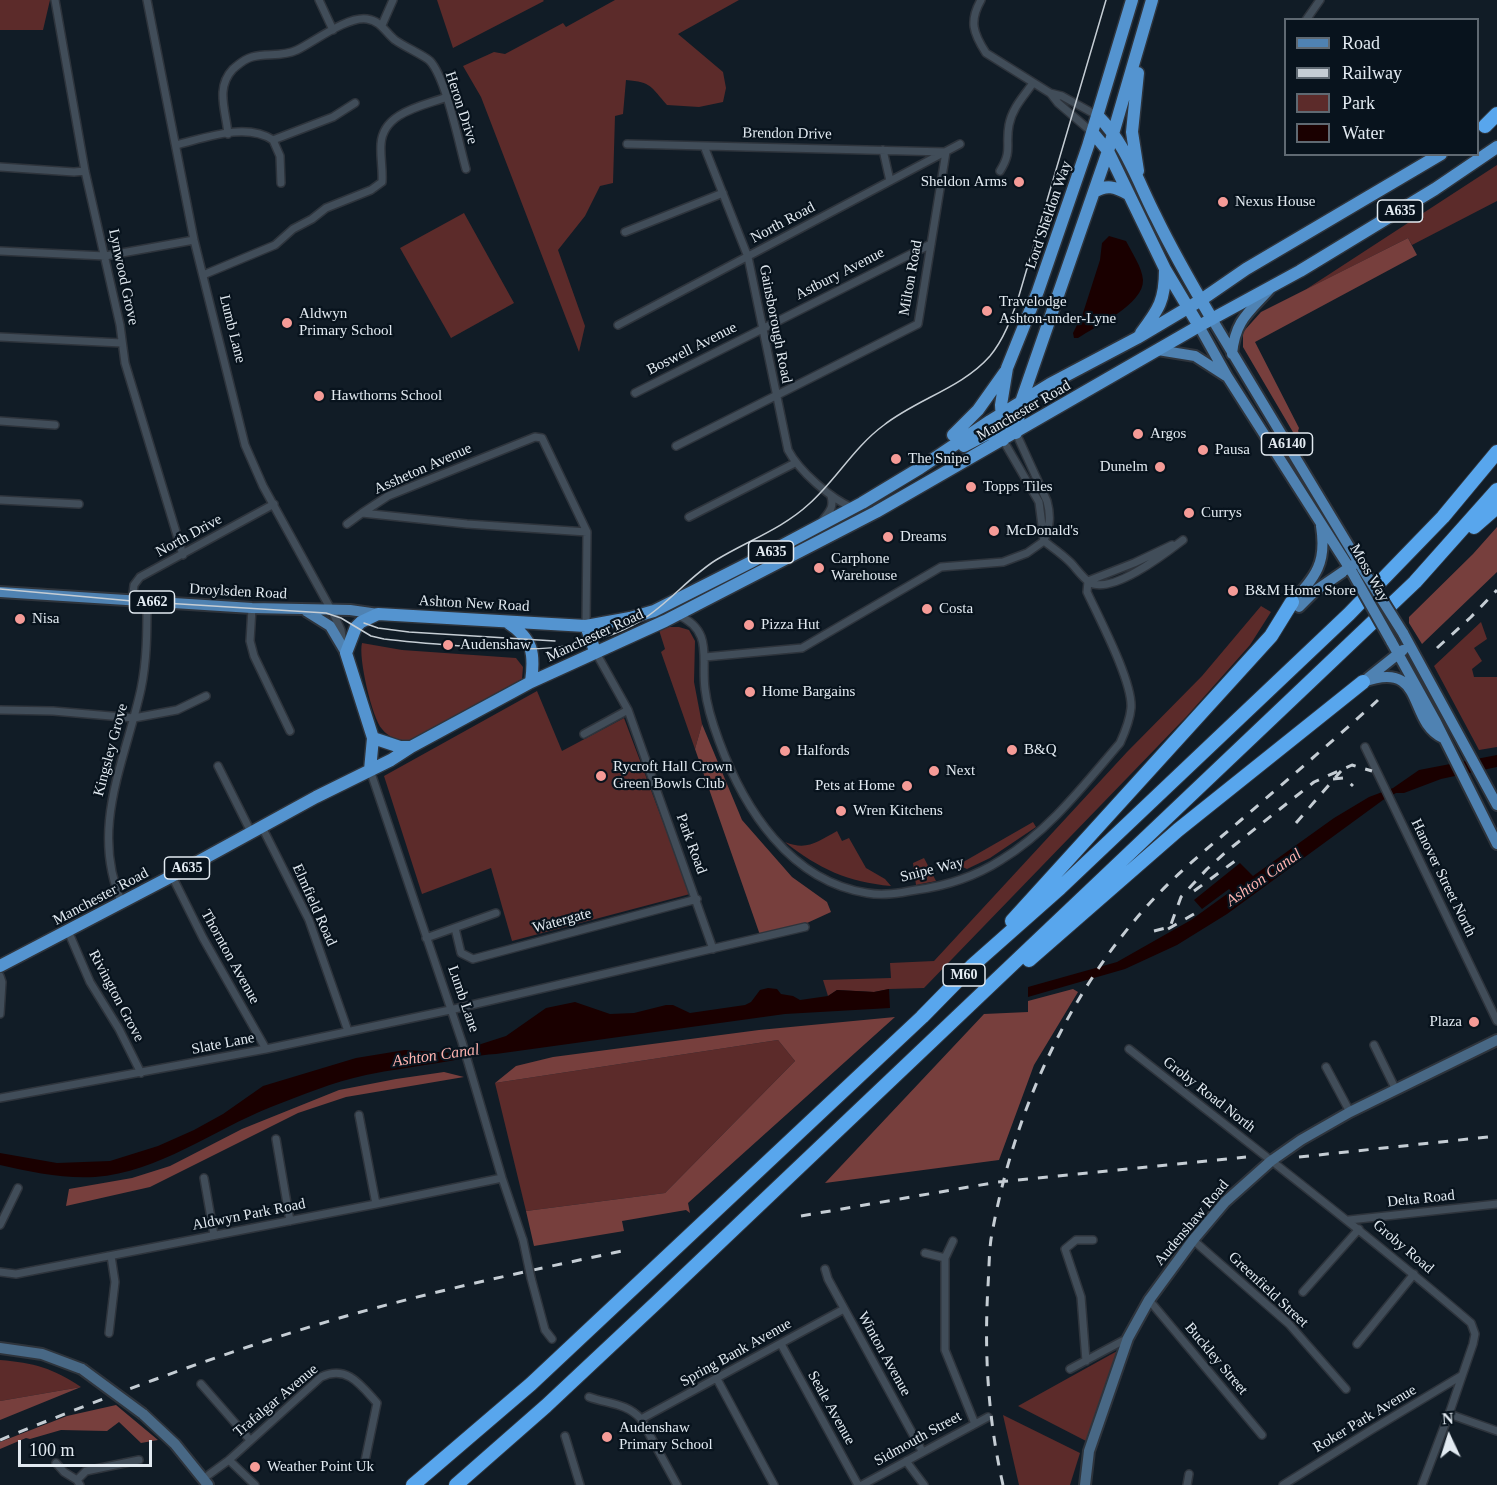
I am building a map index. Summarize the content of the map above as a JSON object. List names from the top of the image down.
{
  "streets": {
    "highway": [
      "A635",
      "Lord Sheldon Way",
      "Lumb Lane",
      "Manchester Road",
      "A6140",
      "Moss Way",
      "Ashton New Road",
      "M60"
    ],
    "main road": ["Droylsden Road", "A662", "Audenshaw Road"],
    "street": [
      "Heron Drive",
      "Brendon Drive",
      "North Road",
      "Astbury Avenue",
      "Lynwood Grove",
      "Milton Road",
      "Gainsborough Road",
      "Boswell Avenue",
      "Assheton Avenue",
      "North Drive",
      "Kingsley Grove",
      "Park Road",
      "Snipe Way",
      "Hanover Street North",
      "Elmfield Road",
      "Watergate",
      "Thornton Avenue",
      "Rivington Grove",
      "Slate Lane",
      "Groby Road North",
      "Delta Road",
      "Aldwyn Park Road",
      "Groby Road",
      "Greenfield Street",
      "Spring Bank Avenue",
      "Winton Avenue",
      "Buckley Street",
      "Trafalgar Avenue",
      "Seale Avenue",
      "Roker Park Avenue",
      "Sidmouth Street"
    ]
  },
  "crossings": [
    ["Brendon Drive", "North Road"],
    ["Brendon Drive", "Milton Road"],
    ["Brendon Drive", "Gainsborough Road"],
    ["A635", "Manchester Road"],
    ["A635", "A6140"],
    ["A635", "Moss Way"],
    ["Lord Sheldon Way", "Manchester Road"],
    ["Lord Sheldon Way", "A6140"],
    ["North Road", "Milton Road"],
    ["North Road", "Gainsborough Road"],
    ["Astbury Avenue", "Milton Road"],
    ["Astbury Avenue", "Gainsborough Road"],
    ["Astbury Avenue", "Boswell Avenue"],
    ["Lynwood Grove", "North Drive"],
    ["Milton Road", "Gainsborough Road"],
    ["Gainsborough Road", "Boswell Avenue"],
    ["Gainsborough Road", "Manchester Road"],
    ["Lumb Lane", "Manchester Road"],
    ["Lumb Lane", "North Drive"],
    ["Lumb Lane", "Droylsden Road"],
    ["Lumb Lane", "Ashton New Road"],
    ["Lumb Lane", "Slate Lane"],
    ["Lumb Lane", "Aldwyn Park Road"],
    ["Manchester Road", "A6140"],
    ["Manchester Road", "Moss Way"],
    ["Manchester Road", "Ashton New Road"],
    ["Manchester Road", "Kingsley Grove"],
    ["Manchester Road", "Park Road"],
    ["Manchester Road", "Snipe Way"],
    ["Manchester Road", "Elmfield Road"],
    ["Manchester Road", "Thornton Avenue"],
    ["Manchester Road", "Rivington Grove"],
    ["A6140", "Moss Way"],
    ["Assheton Avenue", "Ashton New Road"],
    ["North Drive", "Droylsden Road"],
    ["Droylsden Road", "Ashton New Road"],
    ["Droylsden Road", "Kingsley Grove"],
    ["Park Road", "Watergate"],
    ["Elmfield Road", "Slate Lane"],
    ["Thornton Avenue", "Slate Lane"],
    ["Rivington Grove", "Slate Lane"],
    ["Groby Road North", "Audenshaw Road"],
    ["Groby Road North", "Groby Road"],
    ["Delta Road", "Groby Road"],
    ["Audenshaw Road", "Groby Road"],
    ["Audenshaw Road", "Greenfield Street"],
    ["Audenshaw Road", "Buckley Street"],
    ["Groby Road", "Roker Park Avenue"],
    ["Spring Bank Avenue", "Winton Avenue"],
    ["Spring Bank Avenue", "Seale Avenue"],
    ["Winton Avenue", "Sidmouth Street"],
    ["Seale Avenue", "Sidmouth Street"]
  ],
  "water": ["Ashton Canal"],
  "places": [
    "Sheldon Arms",
    "Nexus House",
    "Travelodge Ashton-under-Lyne",
    "Aldwyn Primary School",
    "Hawthorns School",
    "Argos",
    "Pausa",
    "The Snipe",
    "Dunelm",
    "Topps Tiles",
    "Currys",
    "McDonald's",
    "Dreams",
    "Carphone Warehouse",
    "B&M Home Store",
    "Costa",
    "Nisa",
    "Pizza Hut",
    "Audenshaw",
    "Home Bargains",
    "B&Q",
    "Halfords",
    "Next",
    "Rycroft Hall Crown Green Bowls Club",
    "Pets at Home",
    "Wren Kitchens",
    "Plaza",
    "Audenshaw Primary School",
    "Weather Point Uk"
  ],
  "legend": [
    "Road",
    "Railway",
    "Park",
    "Water"
  ],
  "scale_bar": "100 m",
  "north": "top"
}
